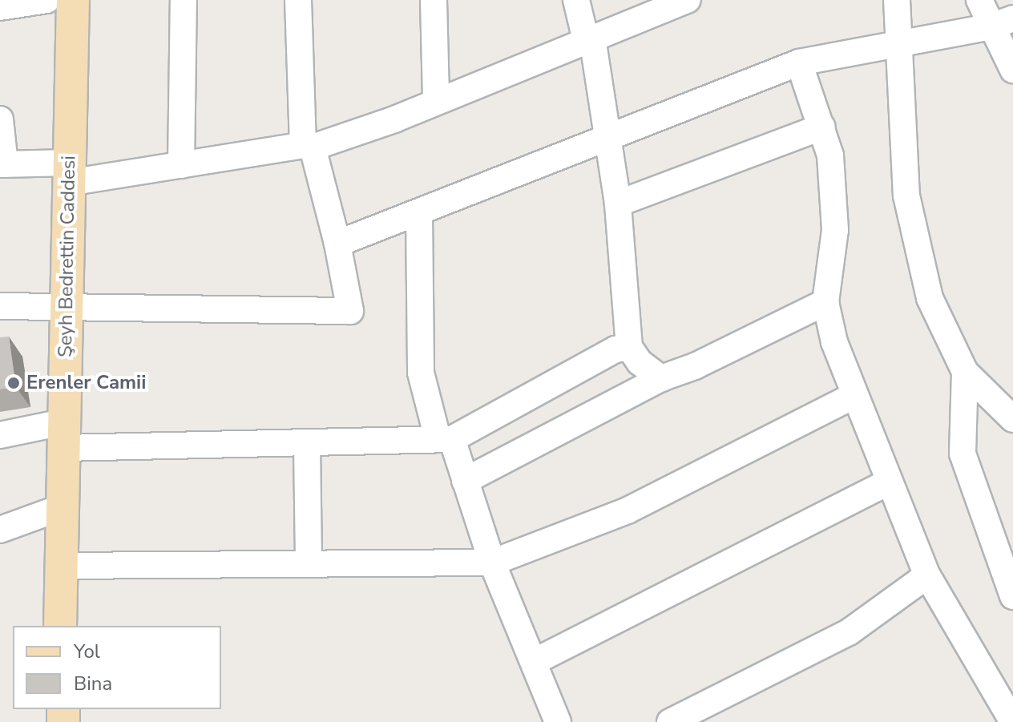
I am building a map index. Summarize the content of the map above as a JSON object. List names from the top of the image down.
{
  "streets": {
    "main road": ["Şeyh Bedrettin Caddesi"]
  },
  "places": ["Erenler Camii"],
  "legend": ["Yol", "Bina"]
}
